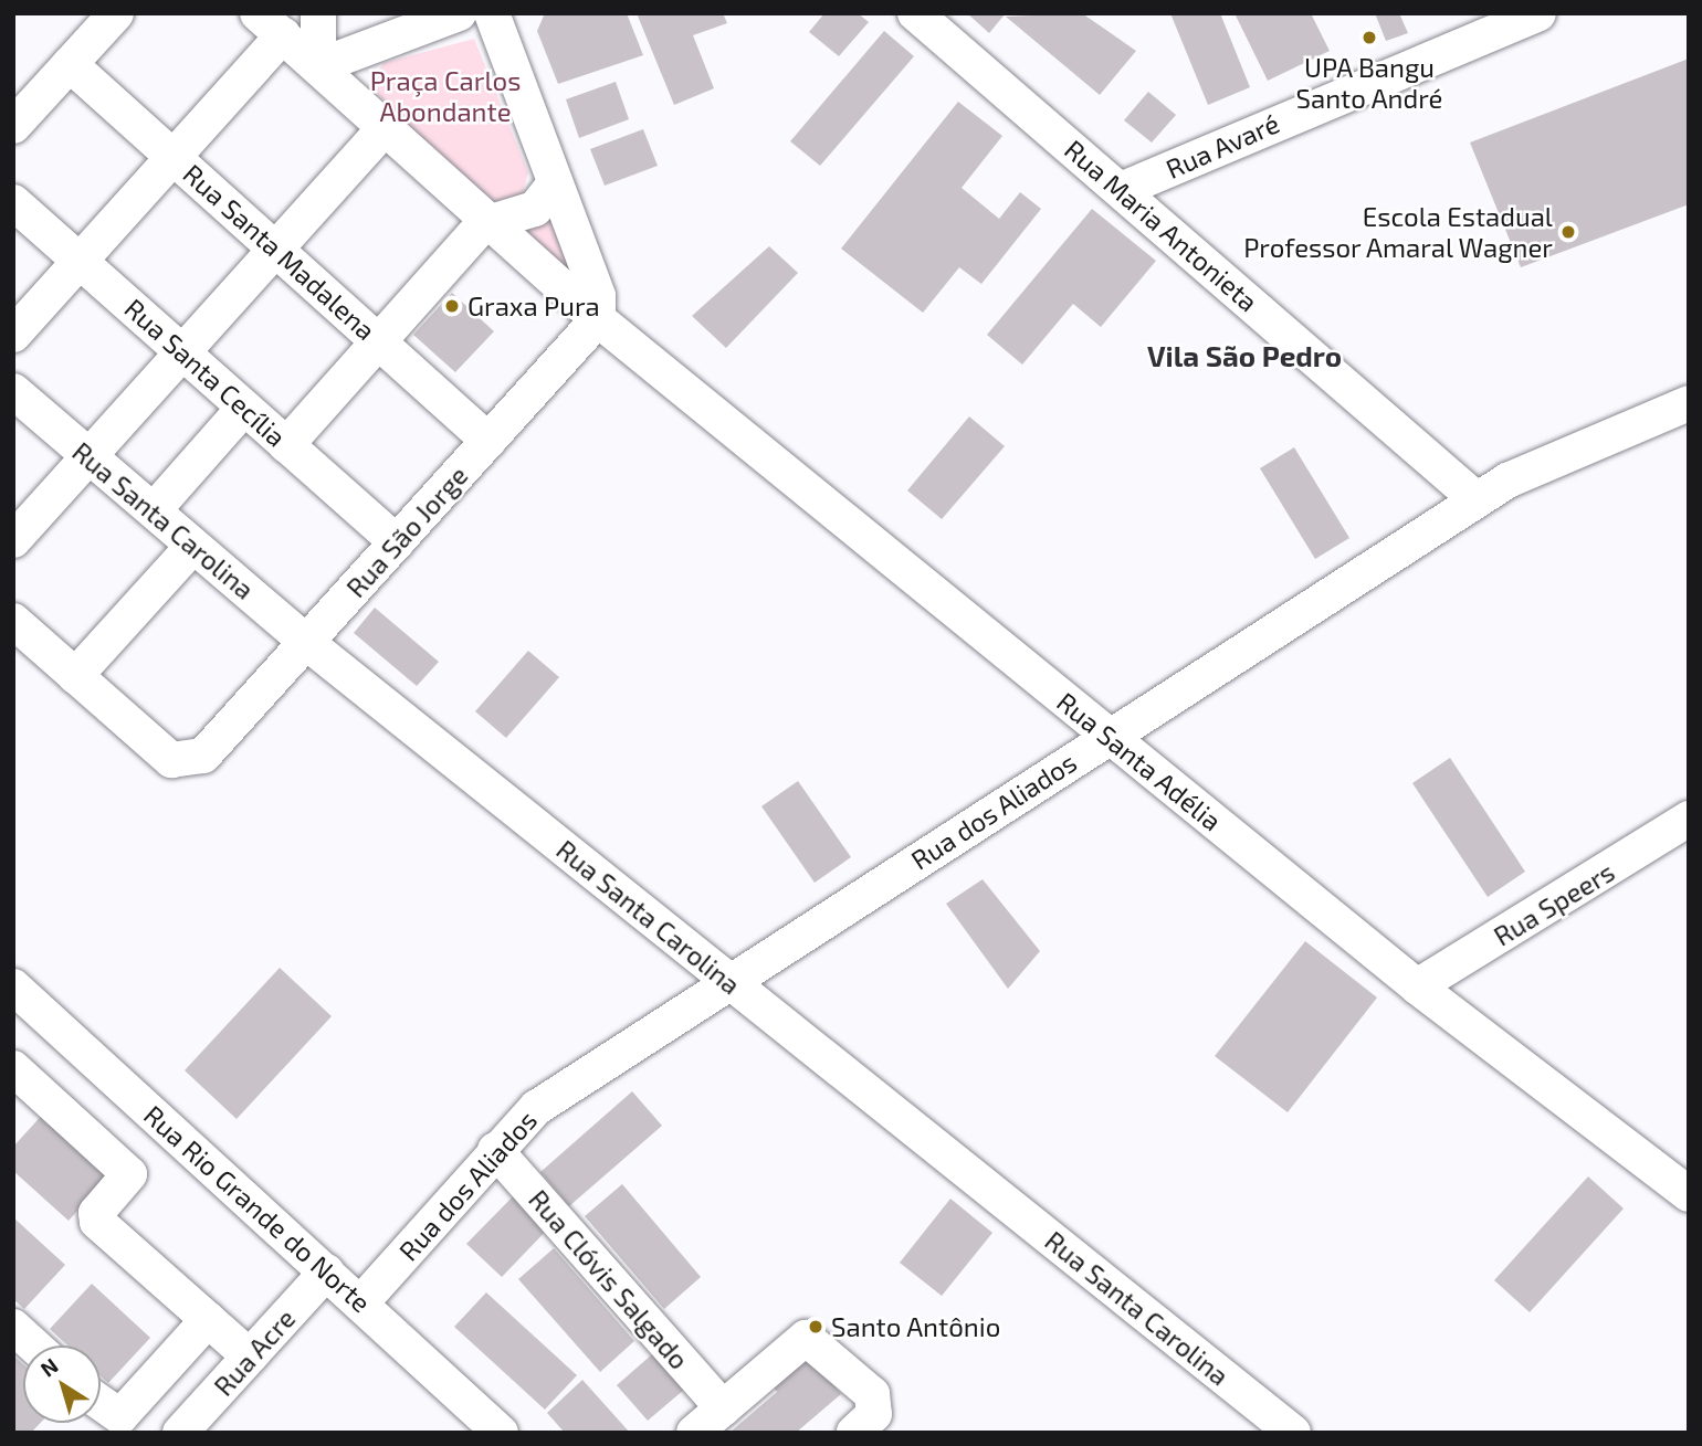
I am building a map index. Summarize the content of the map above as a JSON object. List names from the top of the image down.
{
  "streets": {
    "street": [
      "Rua Avaré",
      "Rua Maria Antonieta",
      "Rua Santa Madalena",
      "Rua Santa Cecília",
      "Rua Santa Carolina",
      "Rua São Jorge",
      "Rua Santa Adélia",
      "Rua dos Aliados",
      "Rua Speers",
      "Rua Rio Grande do Norte",
      "Rua Clóvis Salgado",
      "Rua Acre"
    ]
  },
  "crossings": [
    ["Rua Avaré", "Rua Maria Antonieta"],
    ["Rua Maria Antonieta", "Rua dos Aliados"],
    ["Rua Santa Madalena", "Rua São Jorge"],
    ["Rua Santa Cecília", "Rua São Jorge"],
    ["Rua Santa Carolina", "Rua São Jorge"],
    ["Rua Santa Carolina", "Rua dos Aliados"],
    ["Rua São Jorge", "Rua Santa Adélia"],
    ["Rua Santa Adélia", "Rua dos Aliados"],
    ["Rua Santa Adélia", "Rua Speers"],
    ["Rua dos Aliados", "Rua Rio Grande do Norte"],
    ["Rua dos Aliados", "Rua Clóvis Salgado"],
    ["Rua Rio Grande do Norte", "Rua Acre"]
  ],
  "districts": ["Vila São Pedro"],
  "parks": ["Praça Carlos Abondante"],
  "places": [
    "UPA Bangu Santo André",
    "Escola Estadual Professor Amaral Wagner",
    "Graxa Pura",
    "Santo Antônio"
  ],
  "north": "top left"
}
